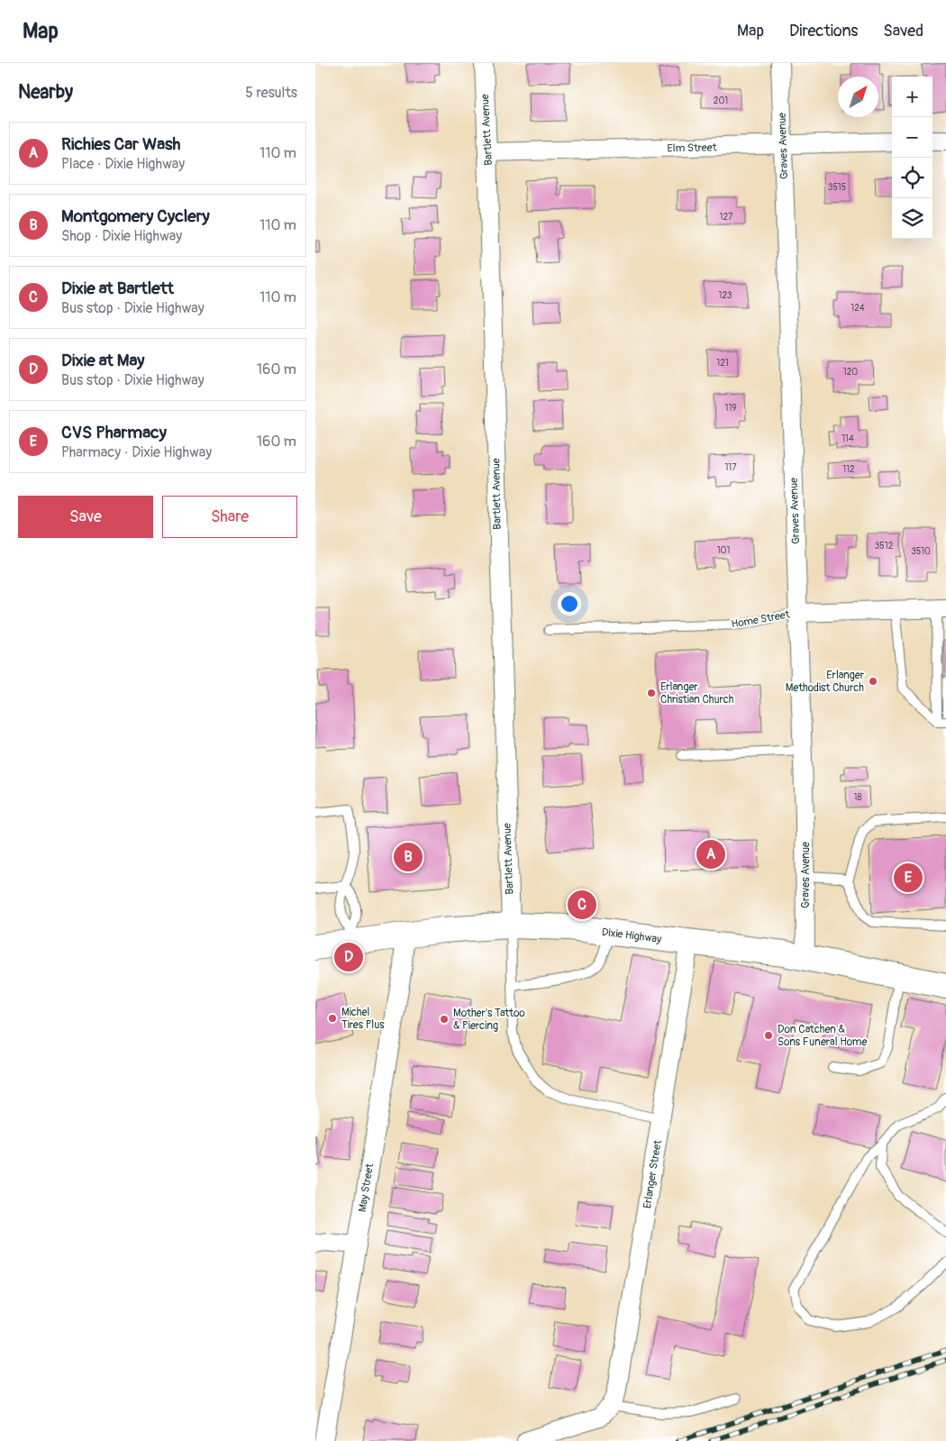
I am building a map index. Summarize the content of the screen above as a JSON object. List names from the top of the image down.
{
  "streets": {
    "main road": ["Dixie Highway"],
    "street": [
      "Bartlett Avenue",
      "Graves Avenue",
      "Elm Street",
      "Home Street",
      "Erlanger Street",
      "May Street"
    ]
  },
  "crossings": [
    ["Bartlett Avenue", "Elm Street"],
    ["Bartlett Avenue", "Dixie Highway"],
    ["Graves Avenue", "Elm Street"],
    ["Graves Avenue", "Home Street"],
    ["Graves Avenue", "Dixie Highway"],
    ["Dixie Highway", "Erlanger Street"],
    ["Dixie Highway", "May Street"]
  ],
  "places": [
    "Erlanger Methodist Church",
    "Erlanger Christian Church",
    "Michel Tires Plus",
    "Mother's Tattoo & Piercing",
    "Don Catchen & Sons Funeral Home"
  ],
  "house_numbers": [
    "201",
    "3515",
    "127",
    "123",
    "124",
    "121",
    "120",
    "119",
    "114",
    "117",
    "112",
    "3512",
    "101",
    "3510",
    "18"
  ],
  "north": "top right",
  "page": {
    "header": "Map",
    "nav": ["Map", "Directions", "Saved"],
    "heading": ["Nearby", "5 results"],
    "map_buttons": ["+", "−"],
    "list": [
      {
        "mark": "A",
        "name": "Richies Car Wash",
        "note": "Place · Dixie Highway",
        "value": "110 m"
      },
      {
        "mark": "B",
        "name": "Montgomery Cyclery",
        "note": "Shop · Dixie Highway",
        "value": "110 m"
      },
      {
        "mark": "C",
        "name": "Dixie at Bartlett",
        "note": "Bus stop · Dixie Highway",
        "value": "110 m"
      },
      {
        "mark": "D",
        "name": "Dixie at May",
        "note": "Bus stop · Dixie Highway",
        "value": "160 m"
      },
      {
        "mark": "E",
        "name": "CVS Pharmacy",
        "note": "Pharmacy · Dixie Highway",
        "value": "160 m"
      }
    ],
    "buttons": ["Save", "Share"],
    "pins": [
      "A",
      "B",
      "E",
      "C",
      "D"
    ]
  }
}
